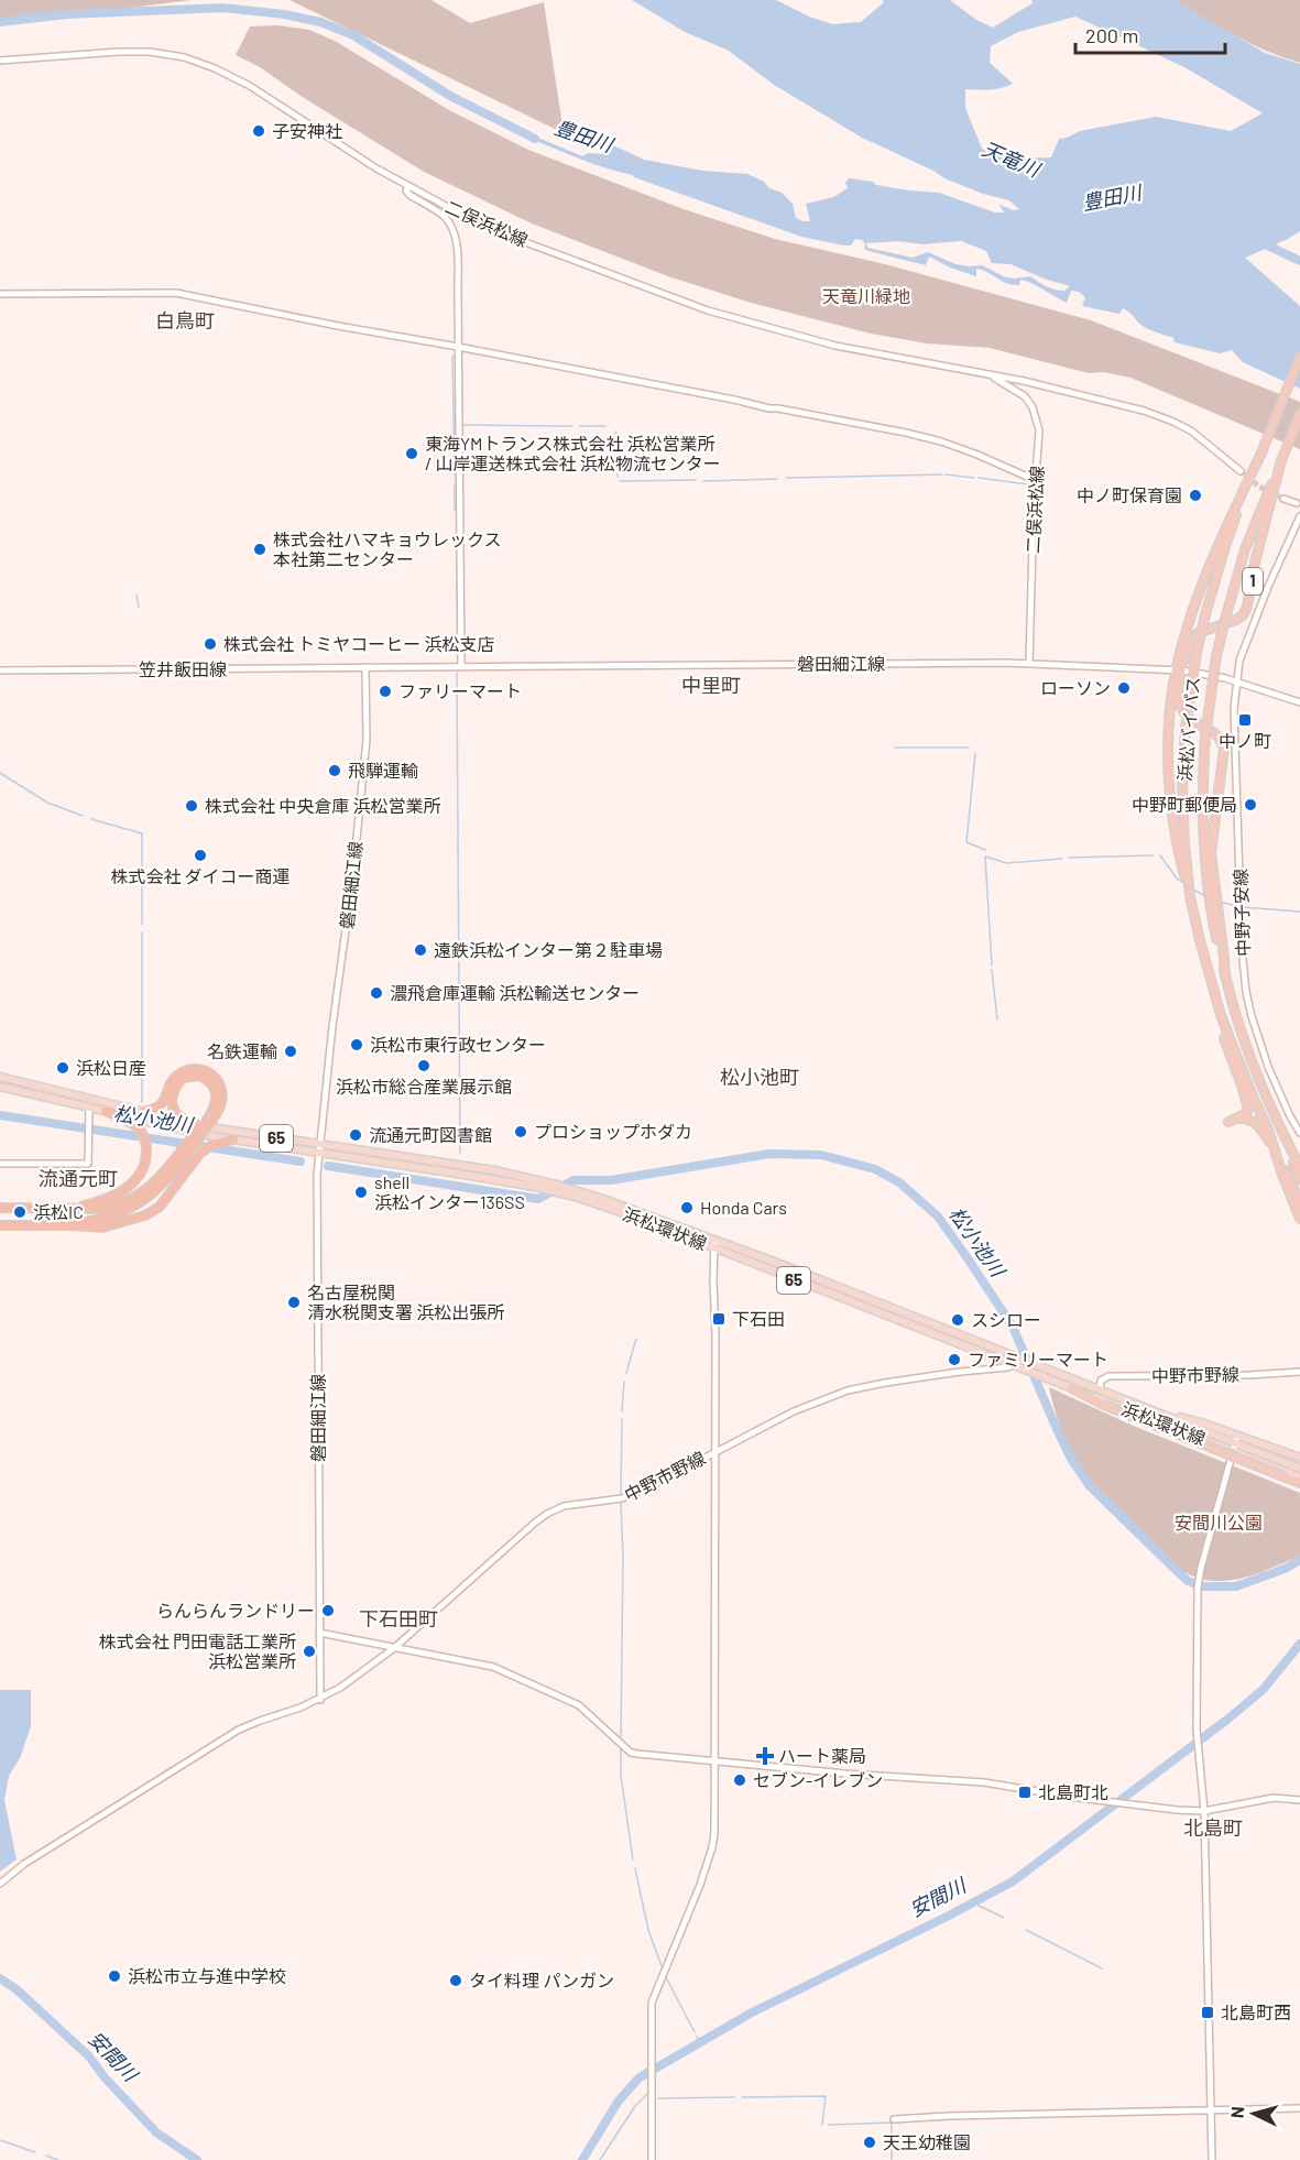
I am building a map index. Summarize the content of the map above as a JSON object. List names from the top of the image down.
{
  "streets": {
    "highway": ["1", "浜松バイパス"],
    "main road": [
      "二俣浜松線",
      "磐田細江線",
      "笠井飯田線",
      "中野子安線",
      "65",
      "浜松環状線",
      "中野市野線"
    ]
  },
  "crossings": [
    ["二俣浜松線", "磐田細江線"],
    ["1", "磐田細江線"],
    ["1", "浜松バイパス"],
    ["磐田細江線", "笠井飯田線"],
    ["磐田細江線", "中野子安線"],
    ["磐田細江線", "浜松環状線"],
    ["磐田細江線", "中野市野線"],
    ["65", "浜松環状線"],
    ["浜松環状線", "中野市野線"]
  ],
  "districts": [
    "白鳥町",
    "中里町",
    "松小池町",
    "流通元町",
    "下石田町",
    "北島町"
  ],
  "water": [
    "豊田川",
    "天竜川",
    "松小池川",
    "安間川"
  ],
  "parks": ["天竜川緑地", "安間川公園"],
  "places": {
    "other": [
      "子安神社",
      "東海YMトランス株式会社 浜松営業所 / 山岸運送株式会社 浜松物流センター",
      "中ノ町保育園",
      "株式会社ハマキョウレックス 本社第二センター",
      "株式会社 トミヤコーヒー 浜松支店",
      "ローソン",
      "ファリーマート",
      "飛騨運輸",
      "中野町郵便局",
      "株式会社 中央倉庫 浜松営業所",
      "株式会社 ダイコー商運",
      "遠鉄浜松インター第２駐車場",
      "濃飛倉庫運輸 浜松輸送センター",
      "浜松市東行政センター",
      "名鉄運輸",
      "浜松市総合産業展示館",
      "浜松日産",
      "プロショップホダカ",
      "流通元町図書館",
      "shell 浜松インター136SS",
      "Honda Cars",
      "浜松IC",
      "名古屋税関 清水税関支署 浜松出張所",
      "スシロー",
      "ファミリーマート",
      "らんらんランドリー",
      "株式会社 門田電話工業所 浜松営業所",
      "セブン-イレブン",
      "浜松市立与進中学校",
      "タイ料理 パンガン",
      "天王幼稚園"
    ],
    "transit": [
      "中ノ町",
      "下石田",
      "北島町北",
      "北島町西"
    ],
    "health": ["ハート薬局"]
  },
  "scale_bar": "200 m",
  "north": "left"
}
